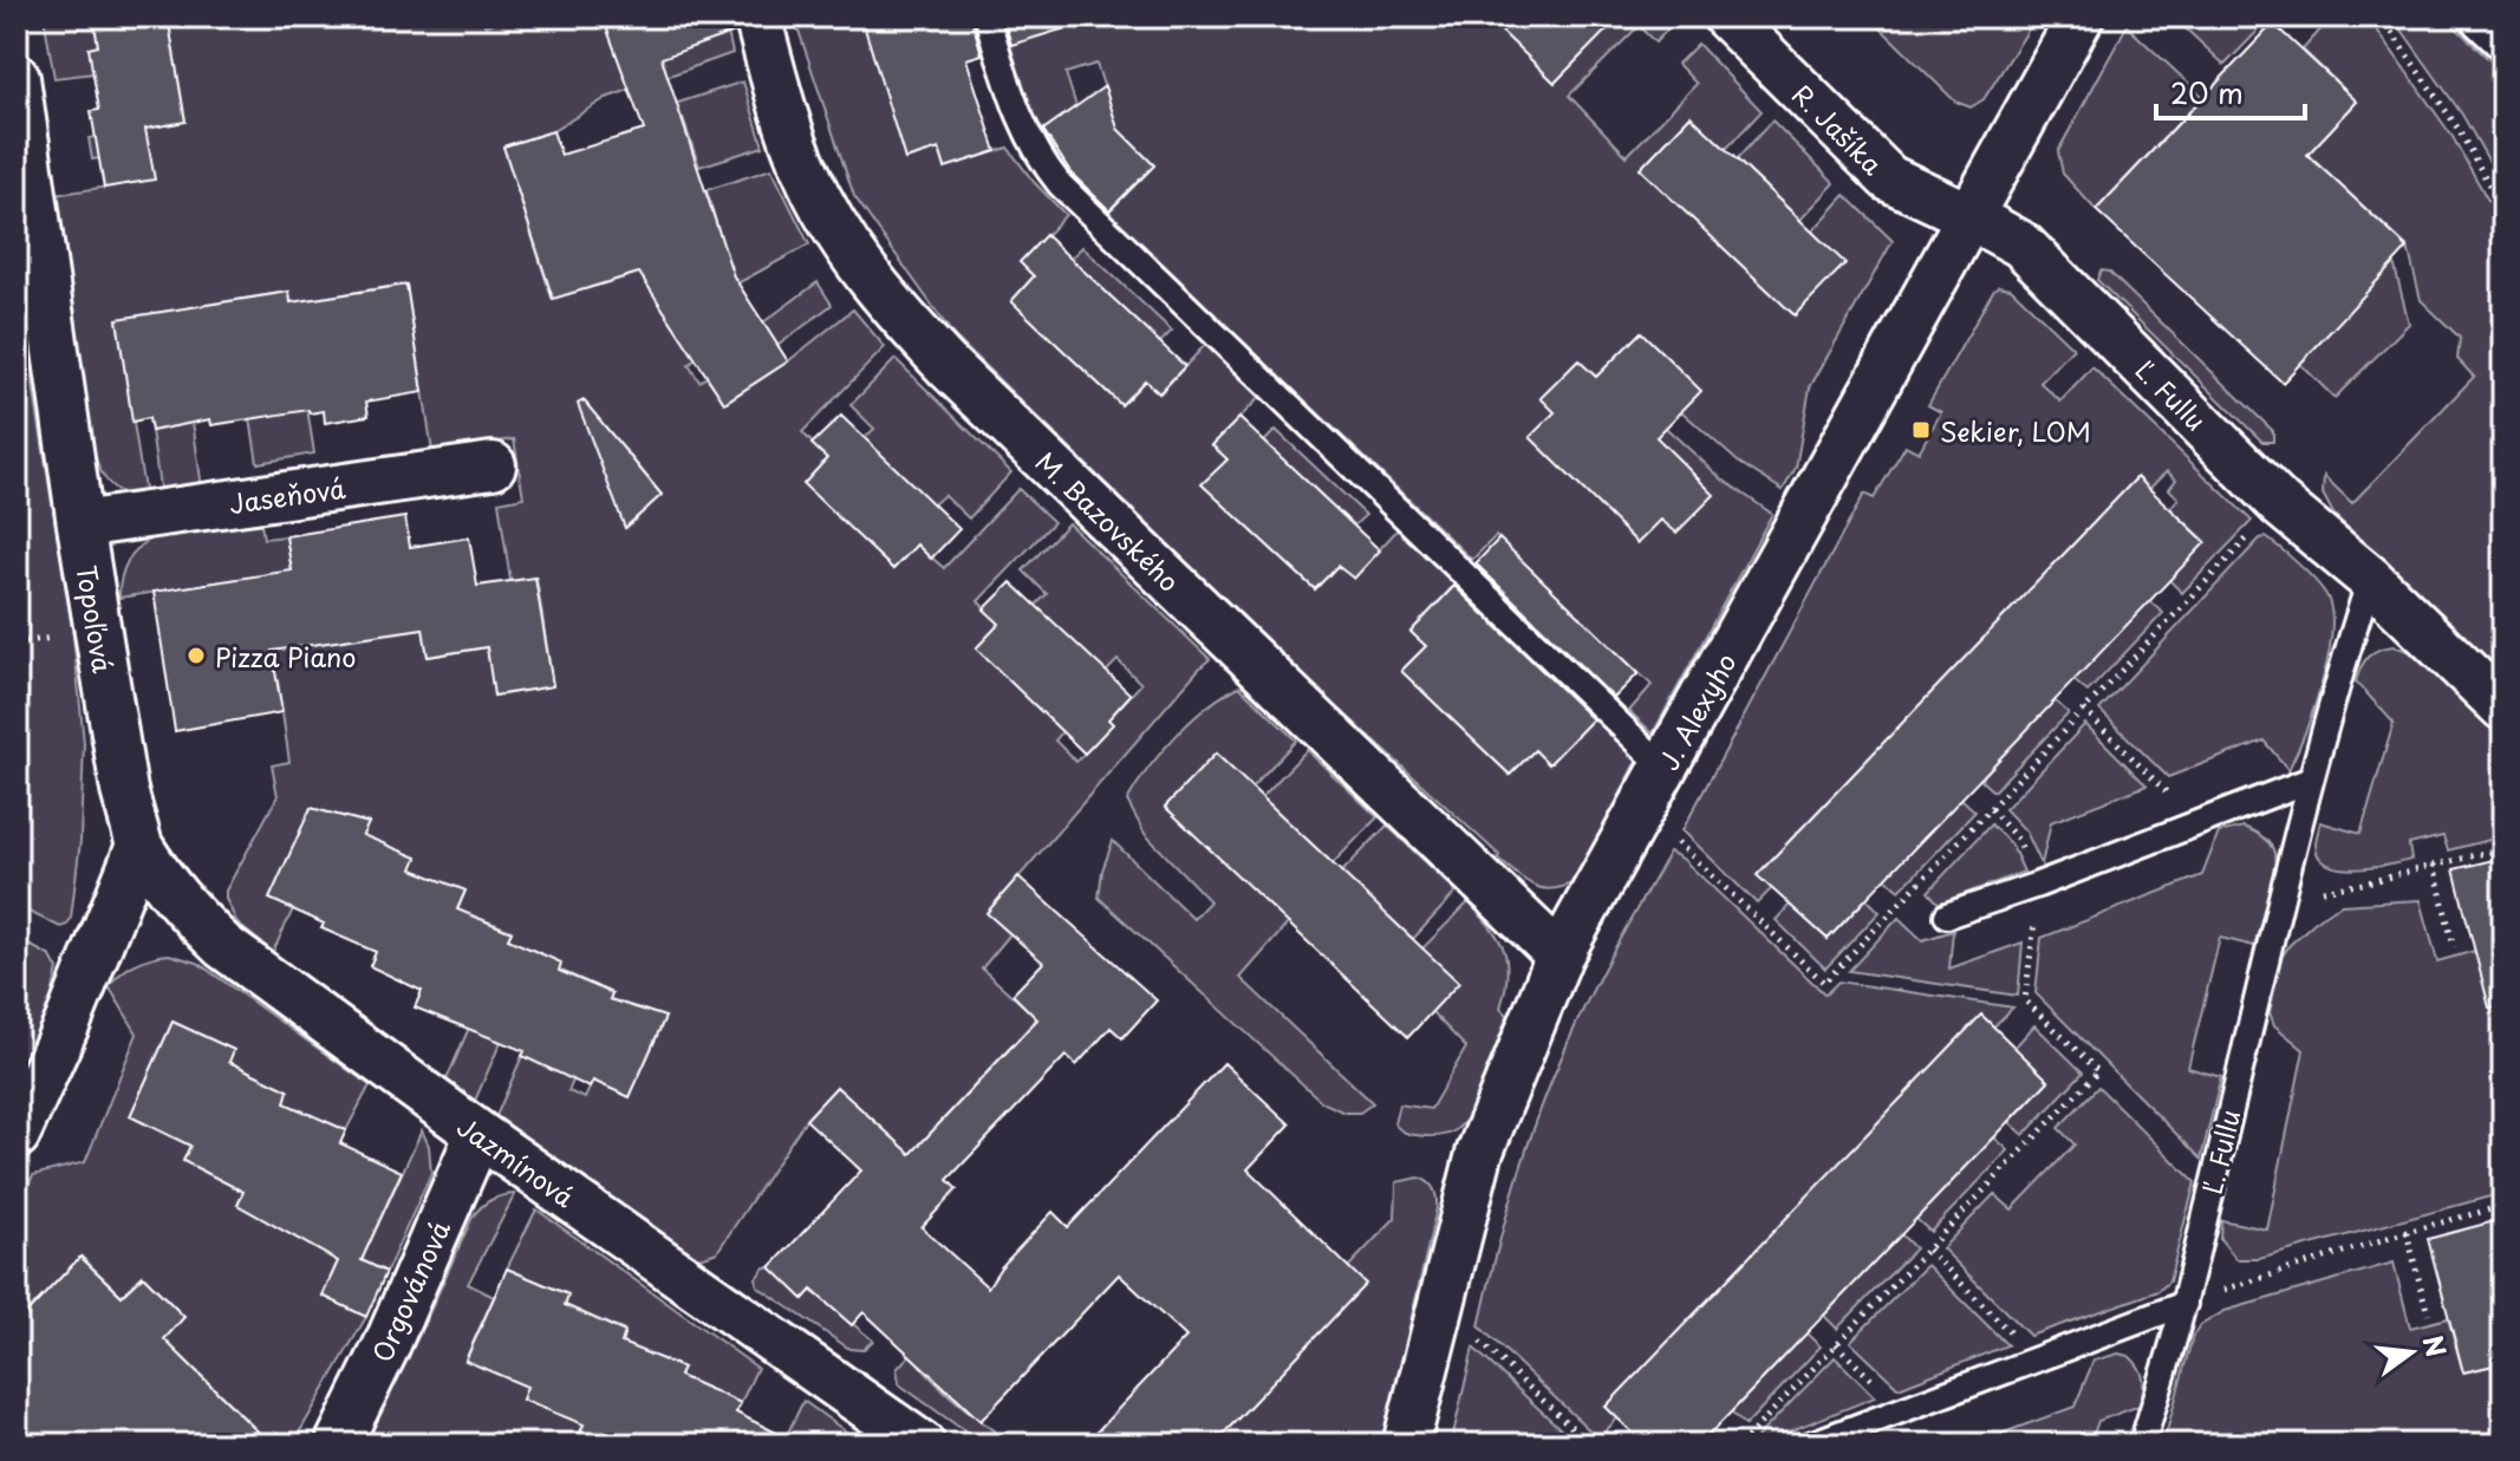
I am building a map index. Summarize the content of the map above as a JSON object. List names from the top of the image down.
{
  "streets": {
    "street": [
      "R. Jašíka",
      "Ľ. Fullu",
      "Jaseňová",
      "M. Bazovského",
      "Topoľová",
      "J. Alexyho",
      "Jazmínová",
      "Orgovánová"
    ]
  },
  "crossings": [
    ["R. Jašíka", "Ľ. Fullu"],
    ["R. Jašíka", "J. Alexyho"],
    ["Ľ. Fullu", "J. Alexyho"],
    ["Jaseňová", "Topoľová"],
    ["M. Bazovského", "J. Alexyho"],
    ["Topoľová", "Jazmínová"],
    ["Jazmínová", "Orgovánová"]
  ],
  "places": {
    "transit": ["Sekier, LOM"],
    "other": ["Pizza Piano"]
  },
  "scale_bar": "20 m",
  "north": "right"
}
